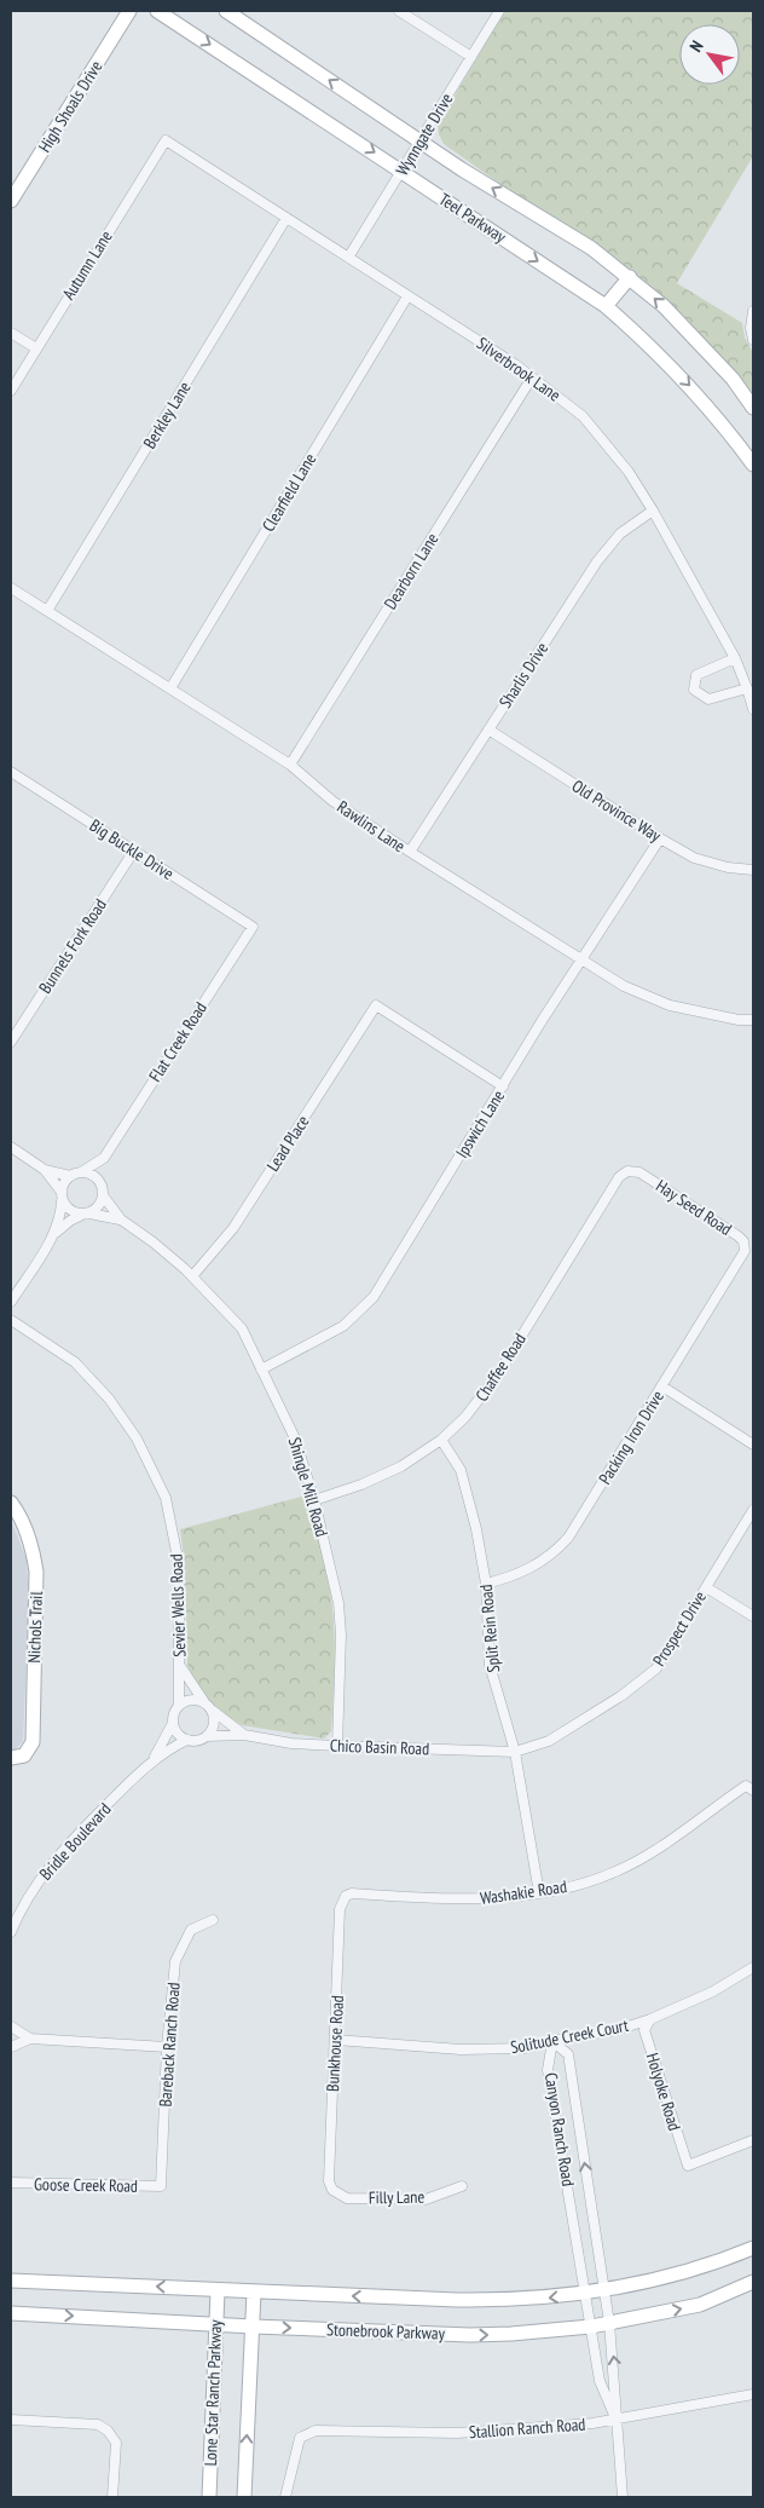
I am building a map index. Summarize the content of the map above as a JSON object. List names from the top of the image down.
{
  "streets": {
    "main road": [
      "High Shoals Drive",
      "Teel Parkway",
      "Nichols Trail",
      "Stonebrook Parkway",
      "Lone Star Ranch Parkway"
    ],
    "street": [
      "Wynngate Drive",
      "Autumn Lane",
      "Silverbrook Lane",
      "Berkley Lane",
      "Clearfield Lane",
      "Dearborn Lane",
      "Sharlis Drive",
      "Old Province Way",
      "Rawlins Lane",
      "Big Buckle Drive",
      "Bunnels Fork Road",
      "Flat Creek Road",
      "Ipswich Lane",
      "Lead Place",
      "Hay Seed Road",
      "Chaffee Road",
      "Packing Iron Drive",
      "Shingle Mill Road",
      "Sevier Wells Road",
      "Split Rein Road",
      "Prospect Drive",
      "Chico Basin Road",
      "Bridle Boulevard",
      "Washakie Road",
      "Solitude Creek Court",
      "Bunkhouse Road",
      "Bareback Ranch Road",
      "Holyoke Road",
      "Canyon Ranch Road",
      "Goose Creek Road",
      "Filly Lane",
      "Stallion Ranch Road"
    ]
  },
  "crossings": [
    ["Wynngate Drive", "Teel Parkway"],
    ["Wynngate Drive", "Silverbrook Lane"],
    ["Autumn Lane", "Silverbrook Lane"],
    ["Silverbrook Lane", "Berkley Lane"],
    ["Silverbrook Lane", "Clearfield Lane"],
    ["Silverbrook Lane", "Dearborn Lane"],
    ["Silverbrook Lane", "Sharlis Drive"],
    ["Berkley Lane", "Rawlins Lane"],
    ["Clearfield Lane", "Rawlins Lane"],
    ["Dearborn Lane", "Rawlins Lane"],
    ["Sharlis Drive", "Old Province Way"],
    ["Sharlis Drive", "Rawlins Lane"],
    ["Old Province Way", "Ipswich Lane"],
    ["Rawlins Lane", "Ipswich Lane"],
    ["Big Buckle Drive", "Bunnels Fork Road"],
    ["Big Buckle Drive", "Flat Creek Road"],
    ["Flat Creek Road", "Shingle Mill Road"],
    ["Ipswich Lane", "Lead Place"],
    ["Ipswich Lane", "Shingle Mill Road"],
    ["Lead Place", "Shingle Mill Road"],
    ["Hay Seed Road", "Chaffee Road"],
    ["Hay Seed Road", "Packing Iron Drive"],
    ["Chaffee Road", "Shingle Mill Road"],
    ["Chaffee Road", "Split Rein Road"],
    ["Packing Iron Drive", "Split Rein Road"],
    ["Shingle Mill Road", "Chico Basin Road"],
    ["Sevier Wells Road", "Chico Basin Road"],
    ["Sevier Wells Road", "Bridle Boulevard"],
    ["Split Rein Road", "Prospect Drive"],
    ["Split Rein Road", "Chico Basin Road"],
    ["Split Rein Road", "Washakie Road"],
    ["Prospect Drive", "Chico Basin Road"],
    ["Chico Basin Road", "Bridle Boulevard"],
    ["Washakie Road", "Bunkhouse Road"],
    ["Solitude Creek Court", "Bunkhouse Road"],
    ["Solitude Creek Court", "Holyoke Road"],
    ["Solitude Creek Court", "Canyon Ranch Road"],
    ["Bunkhouse Road", "Filly Lane"],
    ["Bareback Ranch Road", "Goose Creek Road"],
    ["Canyon Ranch Road", "Stonebrook Parkway"],
    ["Canyon Ranch Road", "Stallion Ranch Road"],
    ["Stonebrook Parkway", "Lone Star Ranch Parkway"]
  ],
  "north": "top left"
}
